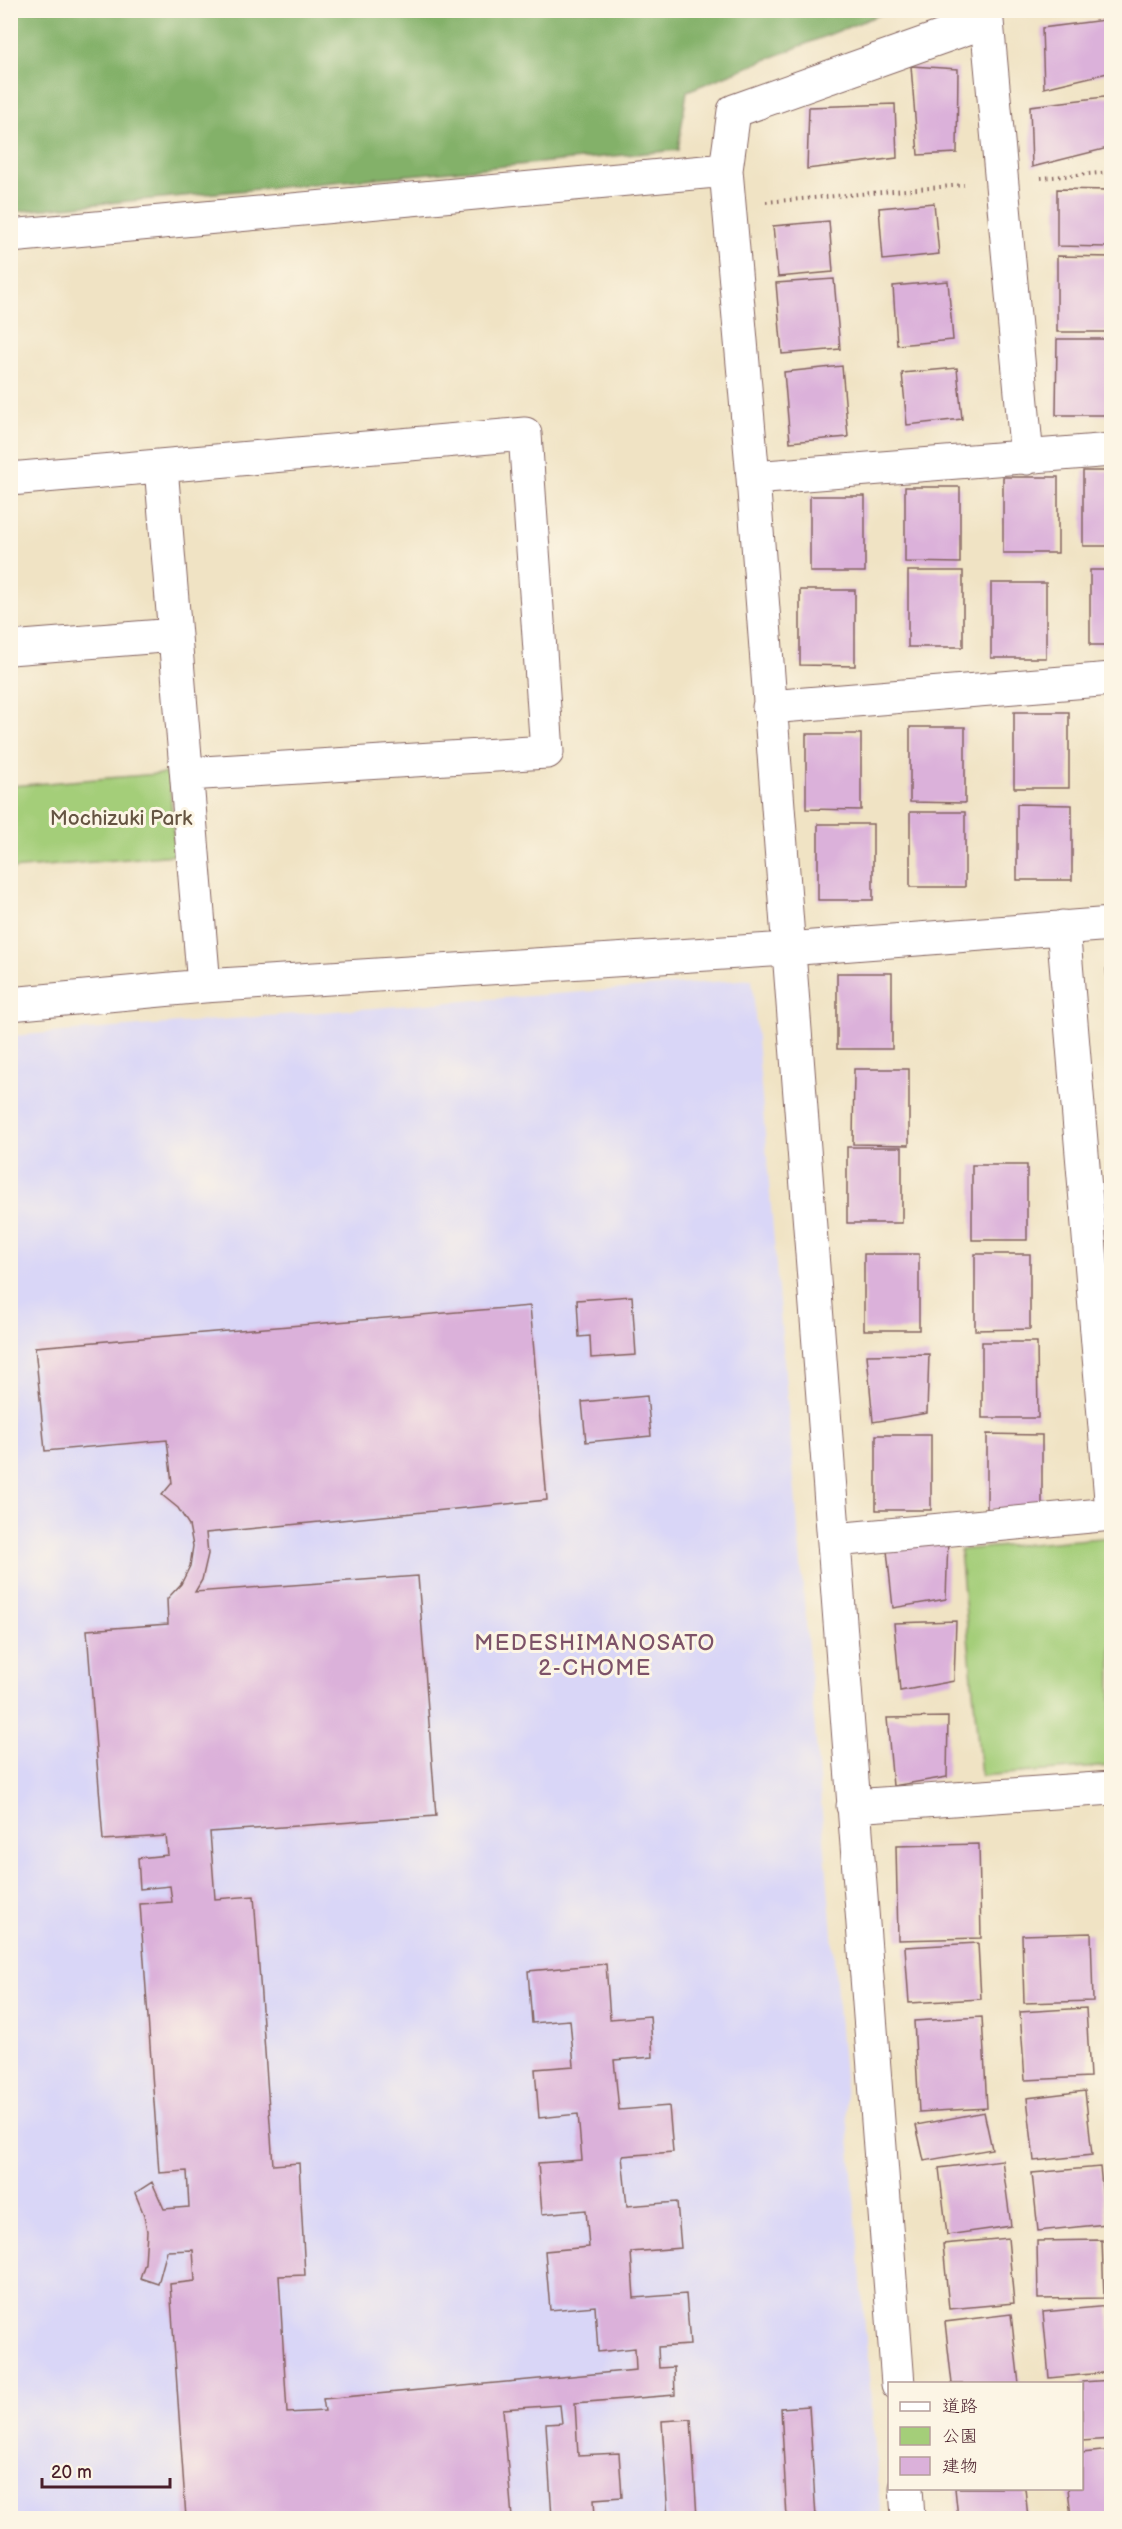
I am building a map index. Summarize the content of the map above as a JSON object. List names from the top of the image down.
{
  "districts": ["MEDESHIMANOSATO 2-CHOME"],
  "parks": ["Mochizuki Park"],
  "legend": ["道路", "公園", "建物"],
  "scale_bar": "20 m"
}
